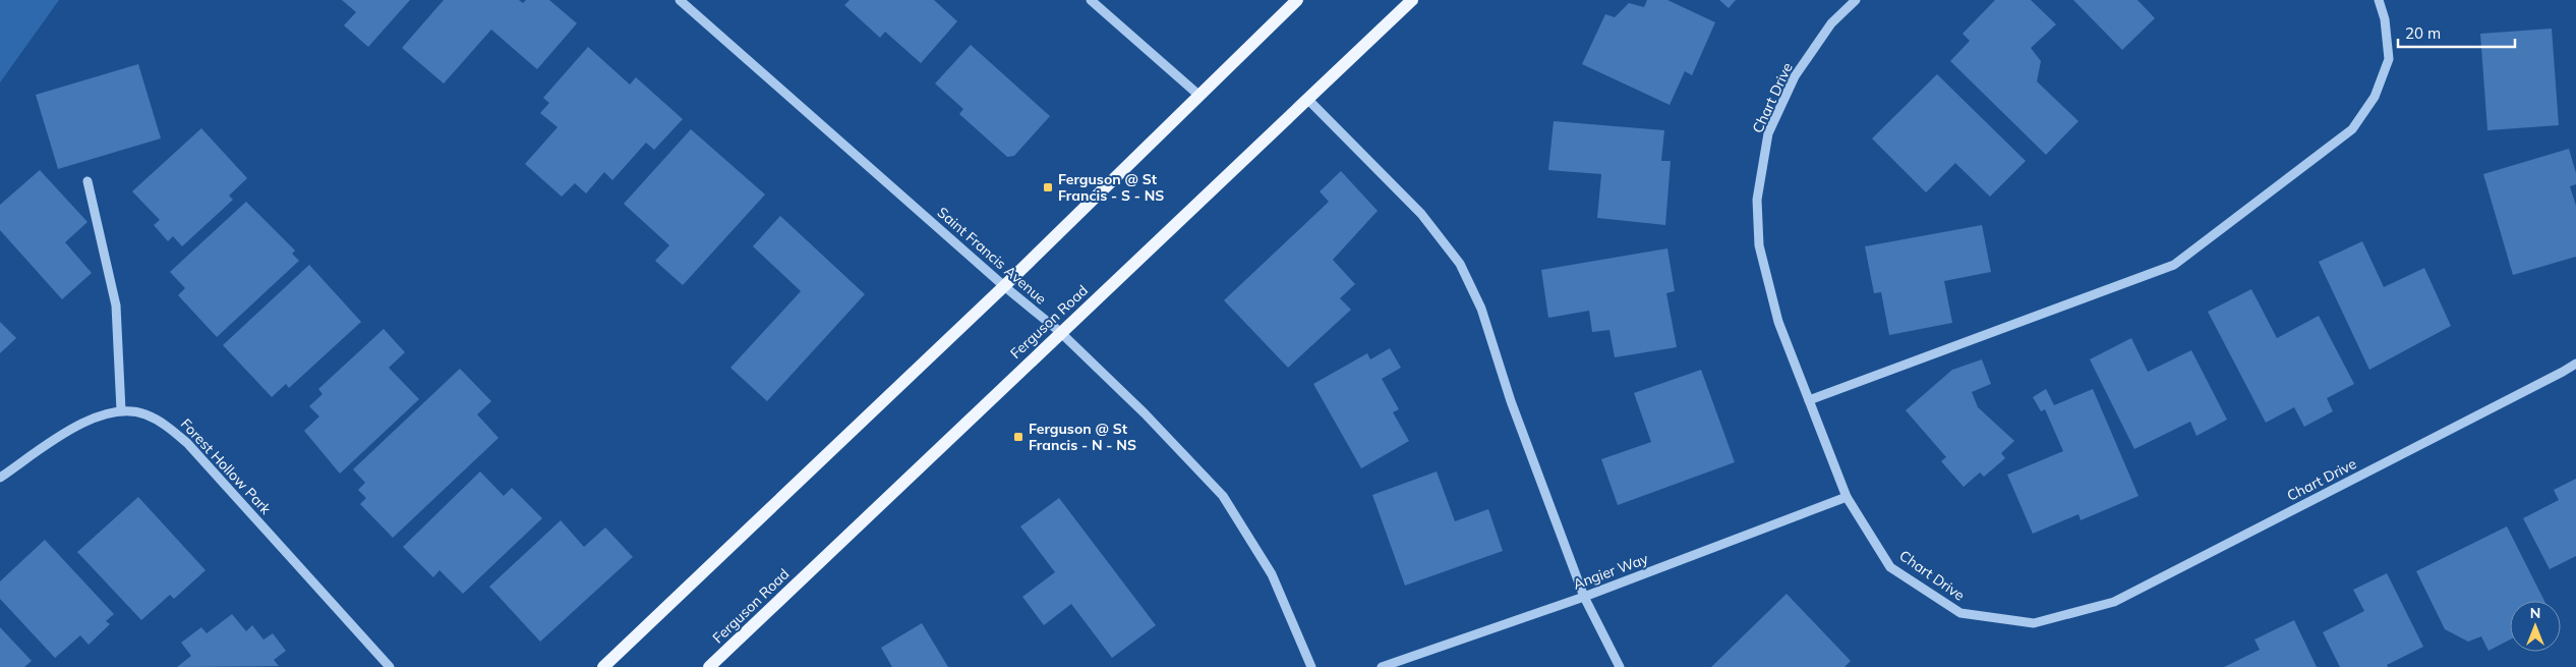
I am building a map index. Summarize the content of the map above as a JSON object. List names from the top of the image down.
{
  "streets": {
    "main road": ["Ferguson Road"],
    "street": [
      "Chart Drive",
      "Saint Francis Avenue",
      "Forest Hollow Park",
      "Angier Way"
    ]
  },
  "crossings": [
    ["Chart Drive", "Angier Way"],
    ["Saint Francis Avenue", "Ferguson Road"]
  ],
  "places": {
    "transit": ["Ferguson @ St Francis - S - NS", "Ferguson @ St Francis - N - NS"]
  },
  "scale_bar": "20 m",
  "north": "top"
}
